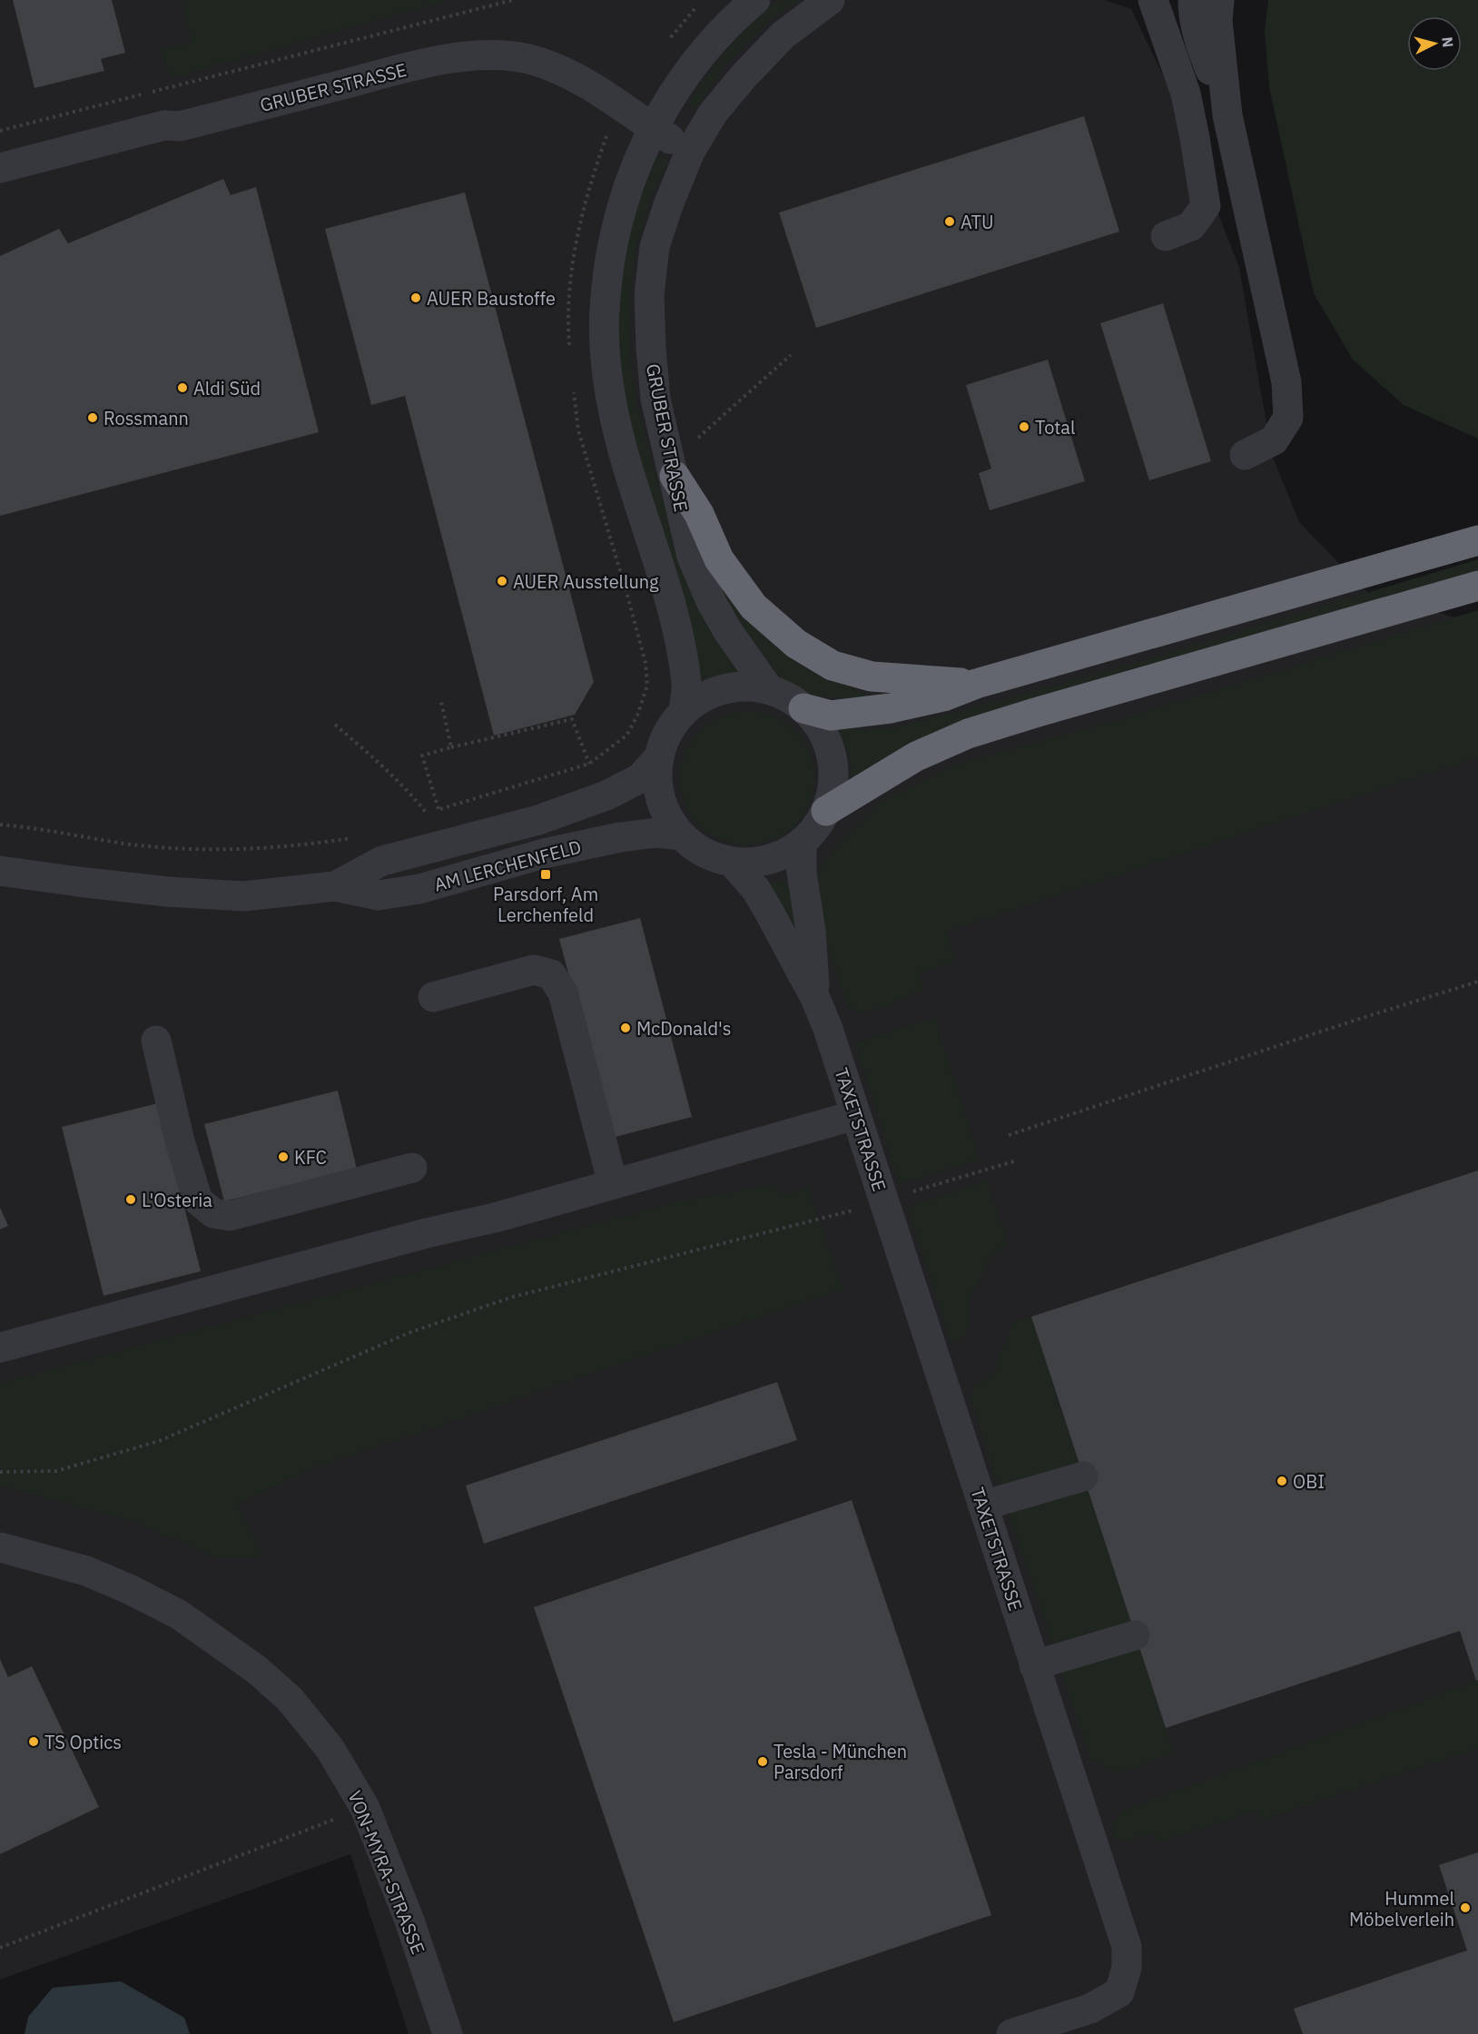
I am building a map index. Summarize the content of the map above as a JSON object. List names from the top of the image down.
{
  "streets": {
    "street": [
      "GRUBER STRASSE",
      "AM LERCHENFELD",
      "TAXETSTRASSE",
      "VON-MYRA-STRASSE"
    ]
  },
  "crossings": [
    ["GRUBER STRASSE", "AM LERCHENFELD"],
    ["GRUBER STRASSE", "TAXETSTRASSE"],
    ["AM LERCHENFELD", "TAXETSTRASSE"]
  ],
  "places": {
    "other": [
      "ATU",
      "AUER Baustoffe",
      "Aldi Süd",
      "Rossmann",
      "Total",
      "AUER Ausstellung",
      "McDonald's",
      "KFC",
      "L'Osteria",
      "OBI",
      "TS Optics",
      "Tesla - München Parsdorf",
      "Hummel Möbelverleih"
    ],
    "transit": ["Parsdorf, Am Lerchenfeld"]
  },
  "north": "right"
}
